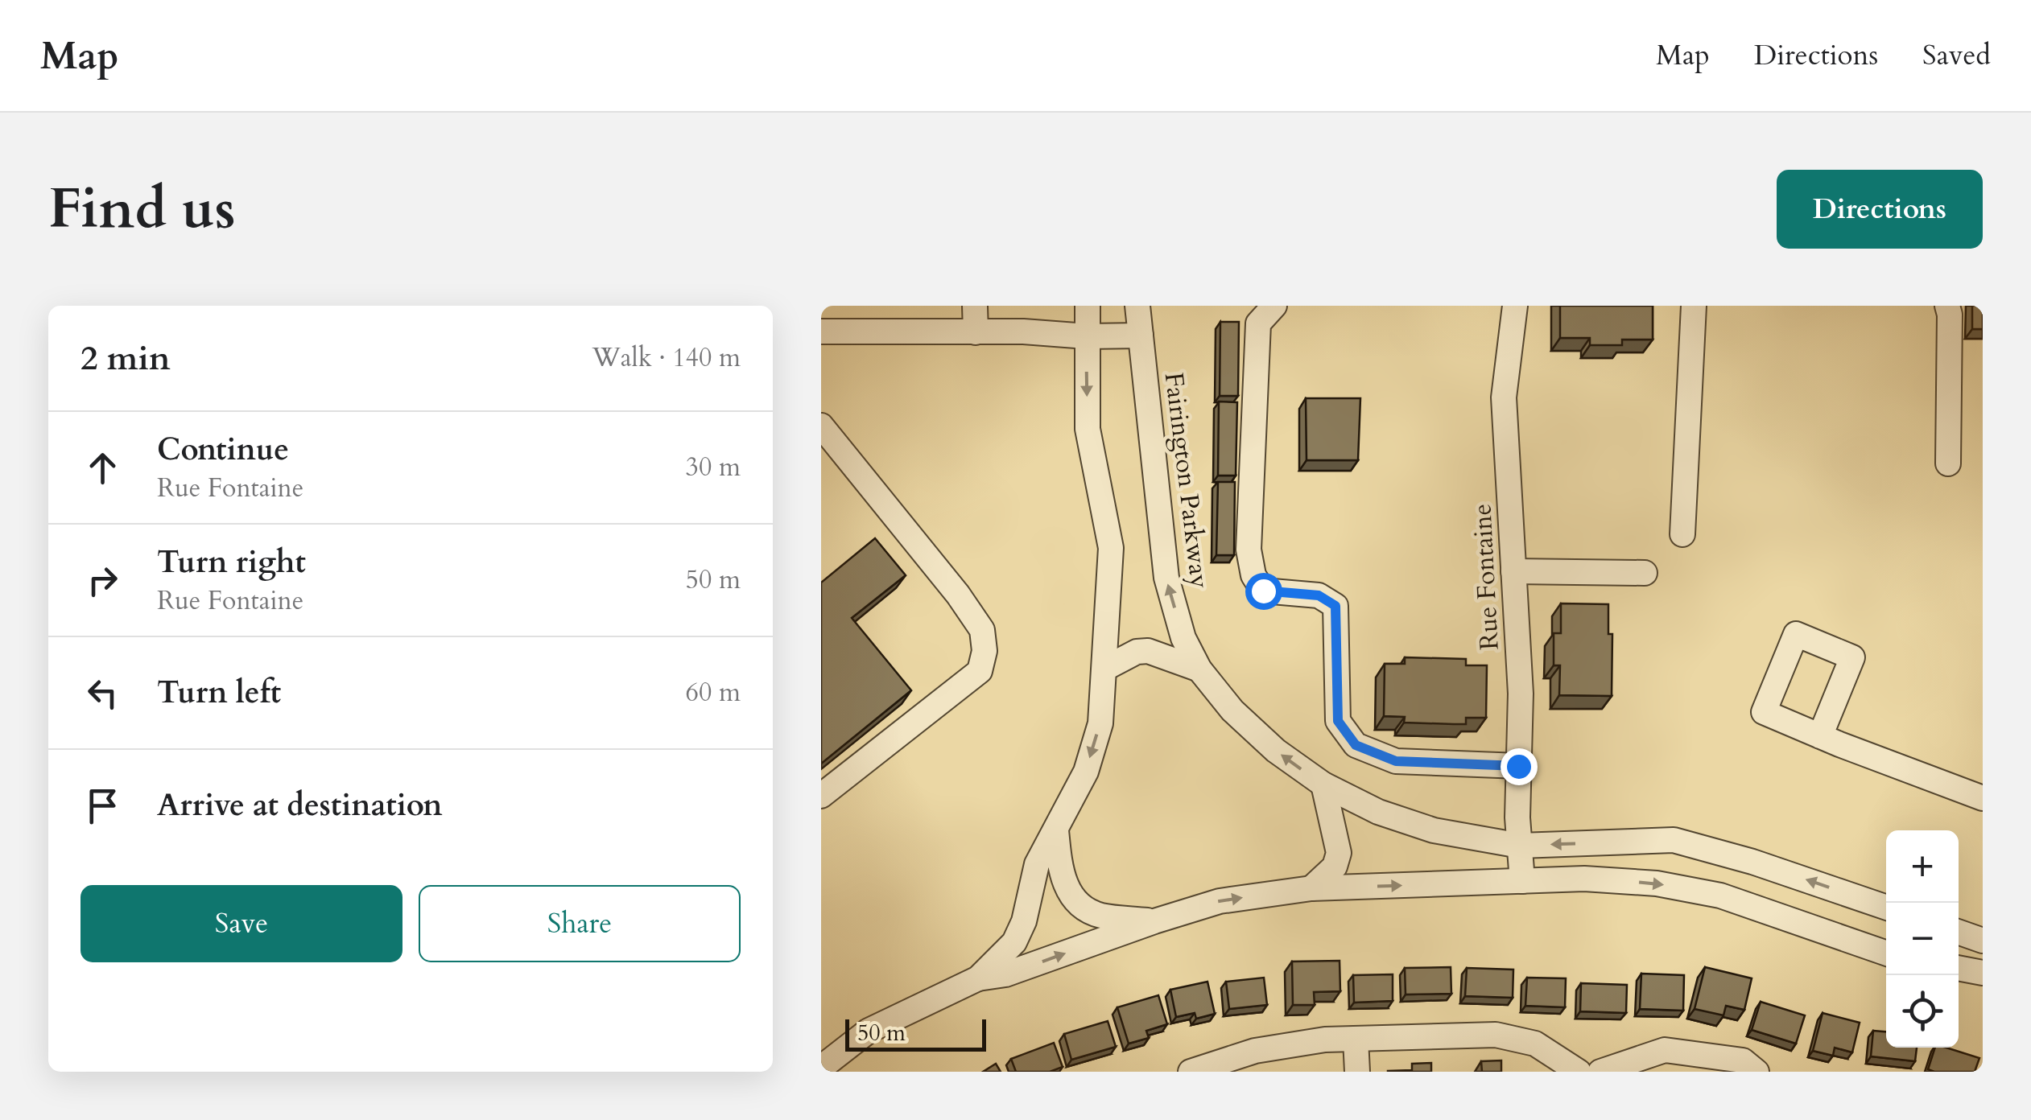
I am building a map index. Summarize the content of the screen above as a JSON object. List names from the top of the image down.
{
  "streets": {
    "street": ["Fairington Parkway", "Rue Fontaine"]
  },
  "crossings": [
    ["Fairington Parkway", "Rue Fontaine"]
  ],
  "one_way": ["Fairington Parkway"],
  "scale_bar": "50 m",
  "page": {
    "header": "Map",
    "nav": ["Map", "Directions", "Saved"],
    "buttons": [
      "Directions",
      ["Save", "Share"]
    ],
    "title": "Find us",
    "heading": ["2 min", "Walk · 140 m"],
    "list": [
      ["Continue", "Rue Fontaine", "30 m"],
      ["Turn right", "Rue Fontaine", "50 m"],
      ["Turn left", "60 m"],
      "Arrive at destination"
    ],
    "map_buttons": ["+", "−"],
    "scale": "50 m"
  }
}
